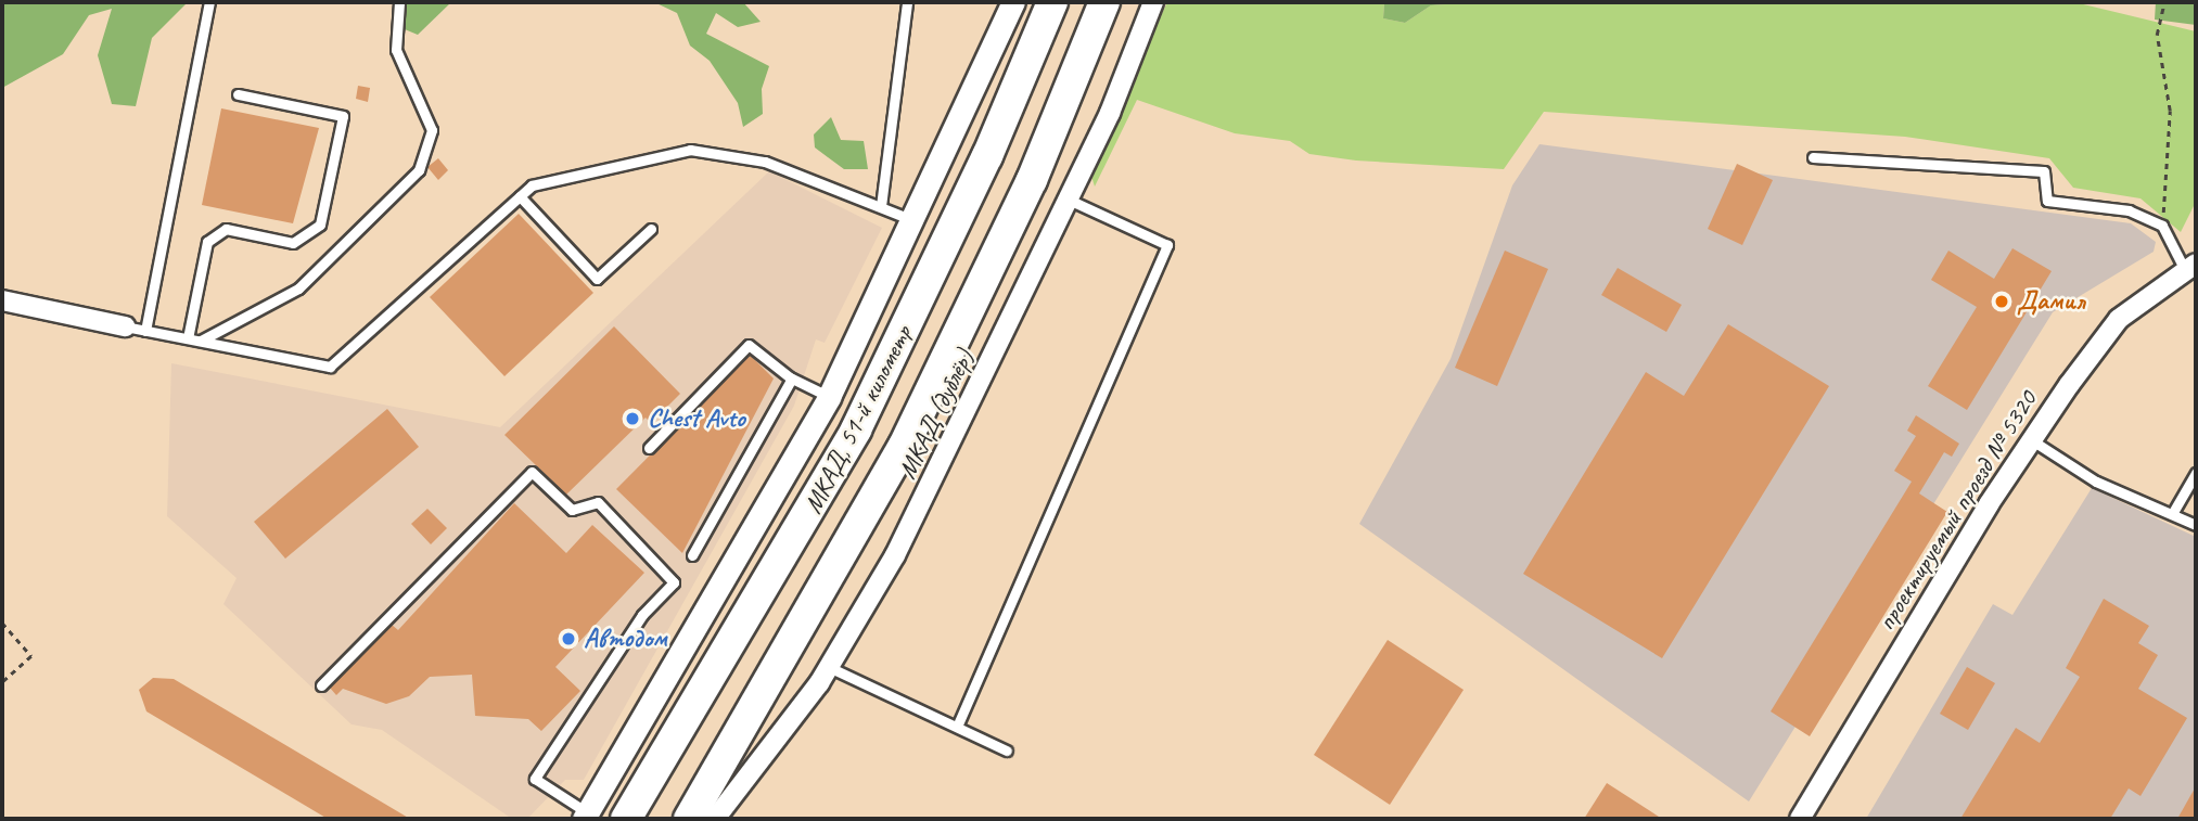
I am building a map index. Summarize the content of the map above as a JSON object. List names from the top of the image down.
{
  "streets": {
    "highway": ["МКАД, 51-й километр"],
    "street": ["МКАД (дублёр)", "проектируемый проезд № 5320"]
  },
  "places": ["Дамил", "Chest Avto", "Автодом"]
}
